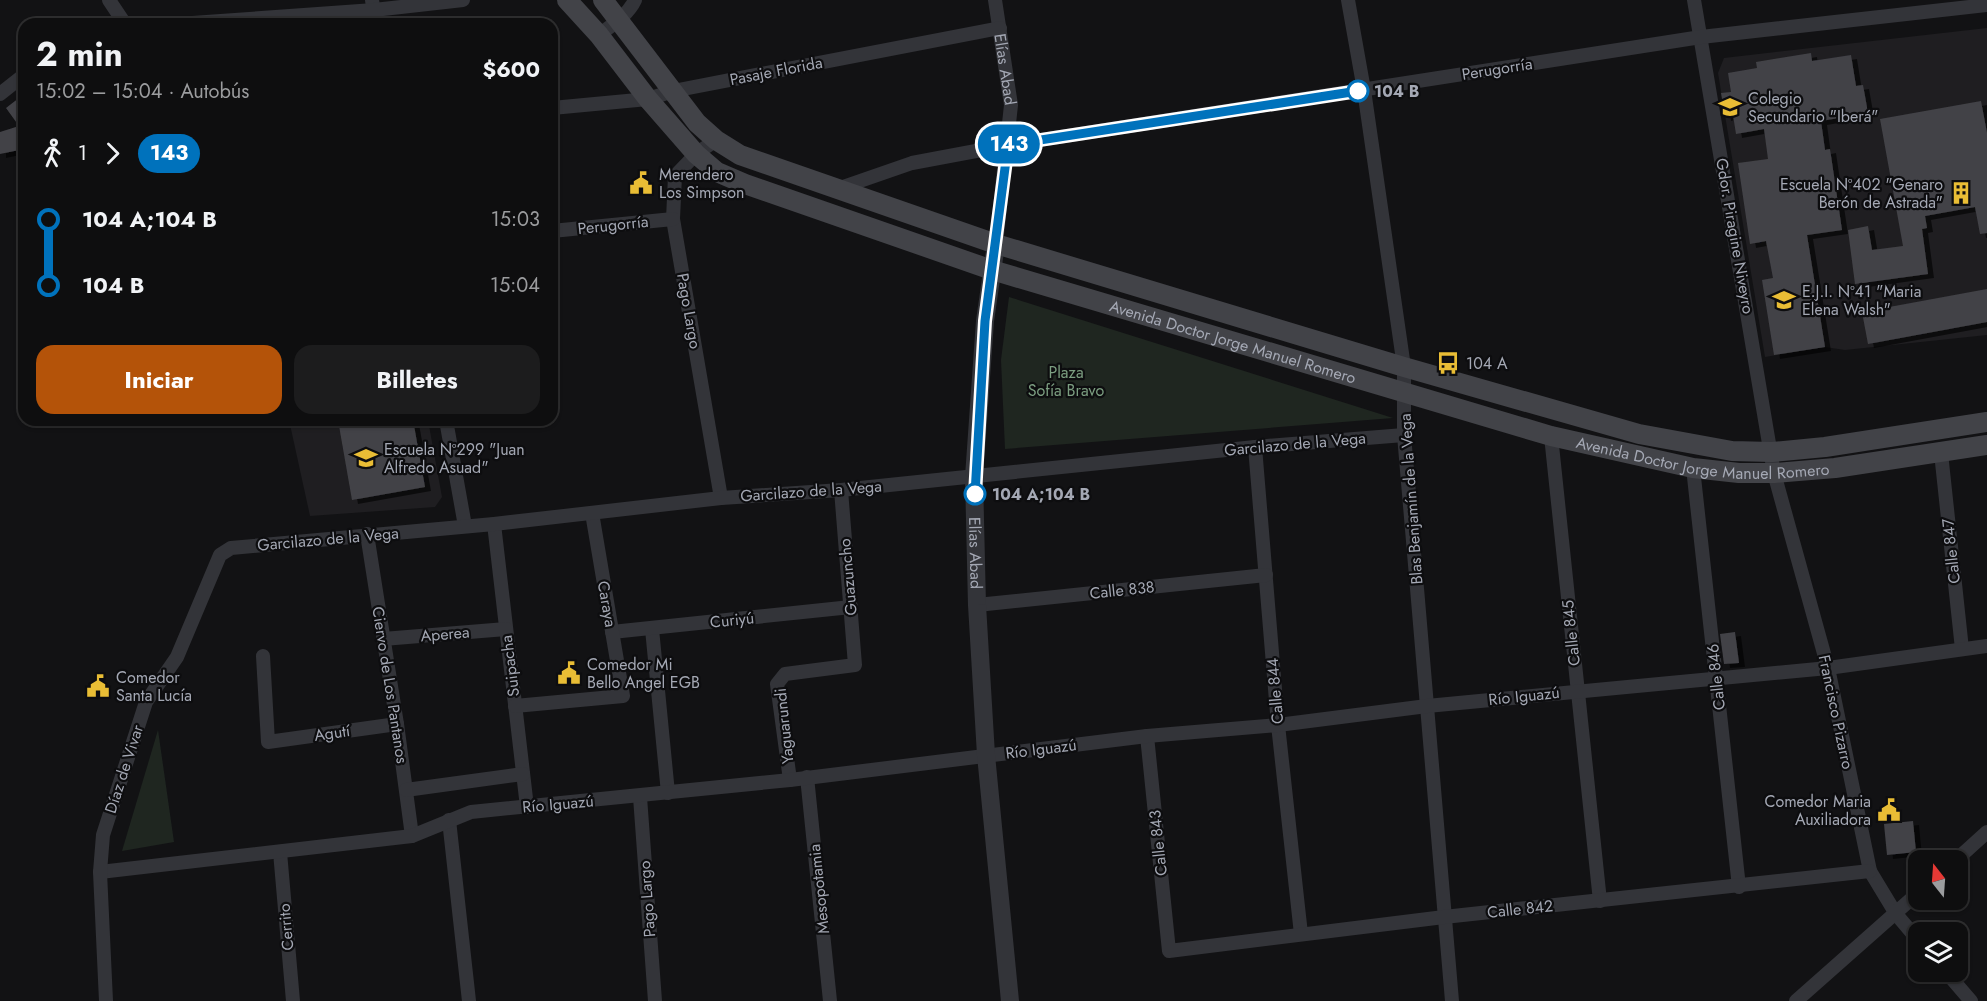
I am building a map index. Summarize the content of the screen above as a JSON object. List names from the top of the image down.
{
  "streets": {
    "main road": ["Avenida Doctor Jorge Manuel Romero"],
    "street": [
      "Perugorría",
      "Elías Abad",
      "Pasaje Florida",
      "Gdor. Piragine Niveyro",
      "Pago Largo",
      "Garcilazo de la Vega",
      "Blas Benjamín de la Vega",
      "Calle 847",
      "Guazuncho",
      "Calle 838",
      "Caraya",
      "Curiyú",
      "Calle 845",
      "Aperea",
      "Suipacha",
      "Calle 846",
      "Ciervo de Los Pantanos",
      "Calle 844",
      "Río Iguazú",
      "Francisco Pizarro",
      "Yaguarundi",
      "Agutí",
      "Díaz de Vivar",
      "Calle 843",
      "Mesopotamia",
      "Calle 842",
      "Cerrito"
    ]
  },
  "crossings": [
    ["Perugorría", "Elías Abad"],
    ["Perugorría", "Gdor. Piragine Niveyro"],
    ["Perugorría", "Pago Largo"],
    ["Perugorría", "Avenida Doctor Jorge Manuel Romero"],
    ["Perugorría", "Blas Benjamín de la Vega"],
    ["Elías Abad", "Pasaje Florida"],
    ["Elías Abad", "Avenida Doctor Jorge Manuel Romero"],
    ["Elías Abad", "Garcilazo de la Vega"],
    ["Elías Abad", "Calle 838"],
    ["Elías Abad", "Río Iguazú"],
    ["Pasaje Florida", "Avenida Doctor Jorge Manuel Romero"],
    ["Gdor. Piragine Niveyro", "Avenida Doctor Jorge Manuel Romero"],
    ["Gdor. Piragine Niveyro", "Francisco Pizarro"],
    ["Pago Largo", "Avenida Doctor Jorge Manuel Romero"],
    ["Pago Largo", "Garcilazo de la Vega"],
    ["Pago Largo", "Río Iguazú"],
    ["Avenida Doctor Jorge Manuel Romero", "Blas Benjamín de la Vega"],
    ["Avenida Doctor Jorge Manuel Romero", "Calle 847"],
    ["Avenida Doctor Jorge Manuel Romero", "Calle 845"],
    ["Avenida Doctor Jorge Manuel Romero", "Calle 846"],
    ["Avenida Doctor Jorge Manuel Romero", "Francisco Pizarro"],
    ["Garcilazo de la Vega", "Blas Benjamín de la Vega"],
    ["Garcilazo de la Vega", "Guazuncho"],
    ["Garcilazo de la Vega", "Caraya"],
    ["Garcilazo de la Vega", "Suipacha"],
    ["Garcilazo de la Vega", "Ciervo de Los Pantanos"],
    ["Garcilazo de la Vega", "Calle 844"],
    ["Garcilazo de la Vega", "Díaz de Vivar"],
    ["Blas Benjamín de la Vega", "Río Iguazú"],
    ["Blas Benjamín de la Vega", "Calle 842"],
    ["Calle 847", "Río Iguazú"],
    ["Guazuncho", "Curiyú"],
    ["Guazuncho", "Yaguarundi"],
    ["Calle 838", "Calle 844"],
    ["Caraya", "Curiyú"],
    ["Caraya", "Suipacha"],
    ["Calle 845", "Río Iguazú"],
    ["Calle 845", "Calle 842"],
    ["Aperea", "Suipacha"],
    ["Aperea", "Ciervo de Los Pantanos"],
    ["Suipacha", "Río Iguazú"],
    ["Calle 846", "Río Iguazú"],
    ["Calle 846", "Calle 842"],
    ["Ciervo de Los Pantanos", "Río Iguazú"],
    ["Ciervo de Los Pantanos", "Agutí"],
    ["Calle 844", "Río Iguazú"],
    ["Calle 844", "Calle 842"],
    ["Río Iguazú", "Francisco Pizarro"],
    ["Río Iguazú", "Yaguarundi"],
    ["Río Iguazú", "Díaz de Vivar"],
    ["Río Iguazú", "Calle 843"],
    ["Río Iguazú", "Mesopotamia"],
    ["Río Iguazú", "Cerrito"],
    ["Francisco Pizarro", "Calle 842"],
    ["Calle 843", "Calle 842"]
  ],
  "parks": ["Plaza Sofía Bravo"],
  "places": {
    "other": ["104 B", "104 A;104 B"],
    "school or university": ["Colegio Secundario \"Iberá\"", "E.J.I. Nº41 \"Maria Elena Walsh\"", "Escuela Nº299 \"Juan Alfredo Asuad\""],
    "public building": [
      "Merendero Los Simpson",
      "Comedor Mi Bello Angel EGB",
      "Comedor Santa Lucía",
      "Comedor Maria Auxiliadora"
    ],
    "building": ["Escuela Nº402 \"Genaro Berón de Astrada\""],
    "bus stop": ["104 A"]
  },
  "lines": ["bus line 143"],
  "north": "top",
  "page": {
    "on_map": "143",
    "heading": ["2 min", "15:02 – 15:04 · Autobús", "$600"],
    "legs": ["1", "143"],
    "list": [
      {
        "name": "104 A;104 B",
        "value": "15:03"
      },
      {
        "name": "104 B",
        "value": "15:04"
      }
    ],
    "buttons": ["Iniciar", "Billetes"]
  }
}
